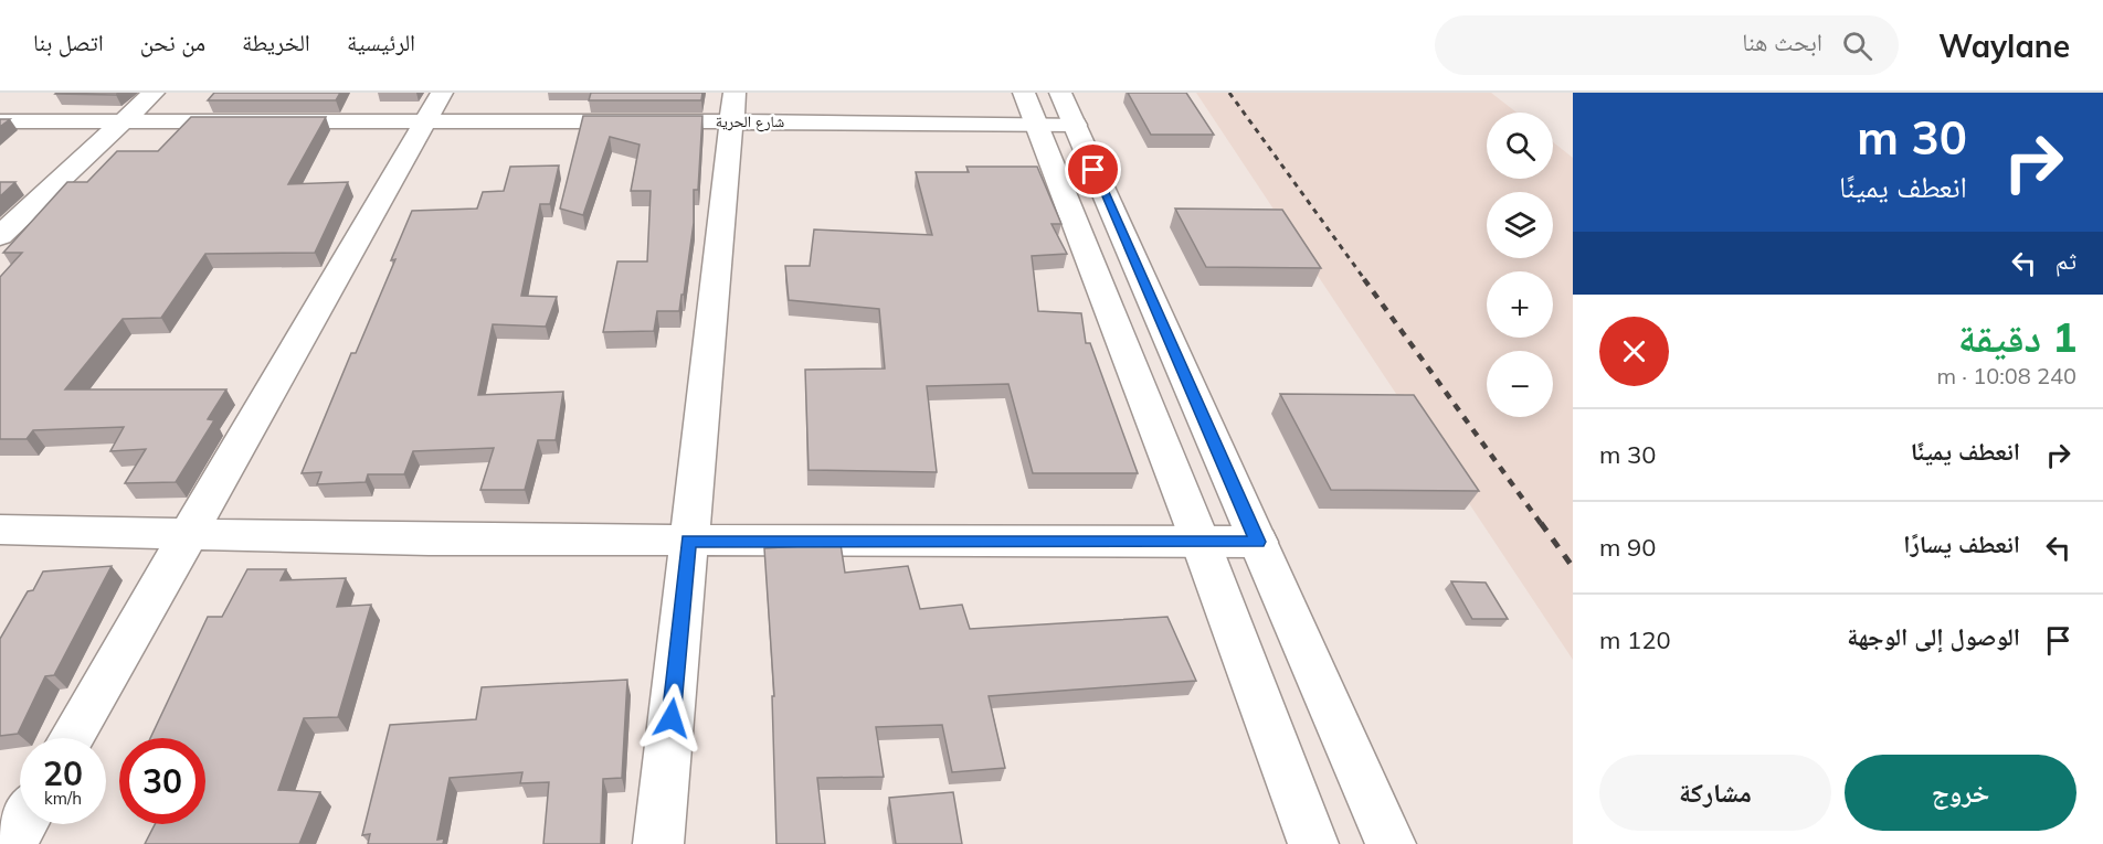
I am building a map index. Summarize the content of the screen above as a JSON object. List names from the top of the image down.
{
  "streets": {
    "street": ["شارع الحرية"]
  },
  "page": {
    "header": "Waylane",
    "search": "ابحث هنا",
    "nav": [
      "الرئيسية",
      "الخريطة",
      "من نحن",
      "اتصل بنا"
    ],
    "turn": ["30 m", "انعطف يمينًا"],
    "map_buttons": ["+", "−"],
    "then": "ثم",
    "heading": ["1 دقيقة", "240 m · 10:08"],
    "list": [
      {
        "name": "انعطف يمينًا",
        "value": "30 m"
      },
      {
        "name": "انعطف يسارًا",
        "value": "90 m"
      },
      {
        "name": "الوصول إلى الوجهة",
        "value": "120 m"
      }
    ],
    "speed": "20 km/h",
    "limit": "30",
    "buttons": ["خروج", "مشاركة"]
  }
}
